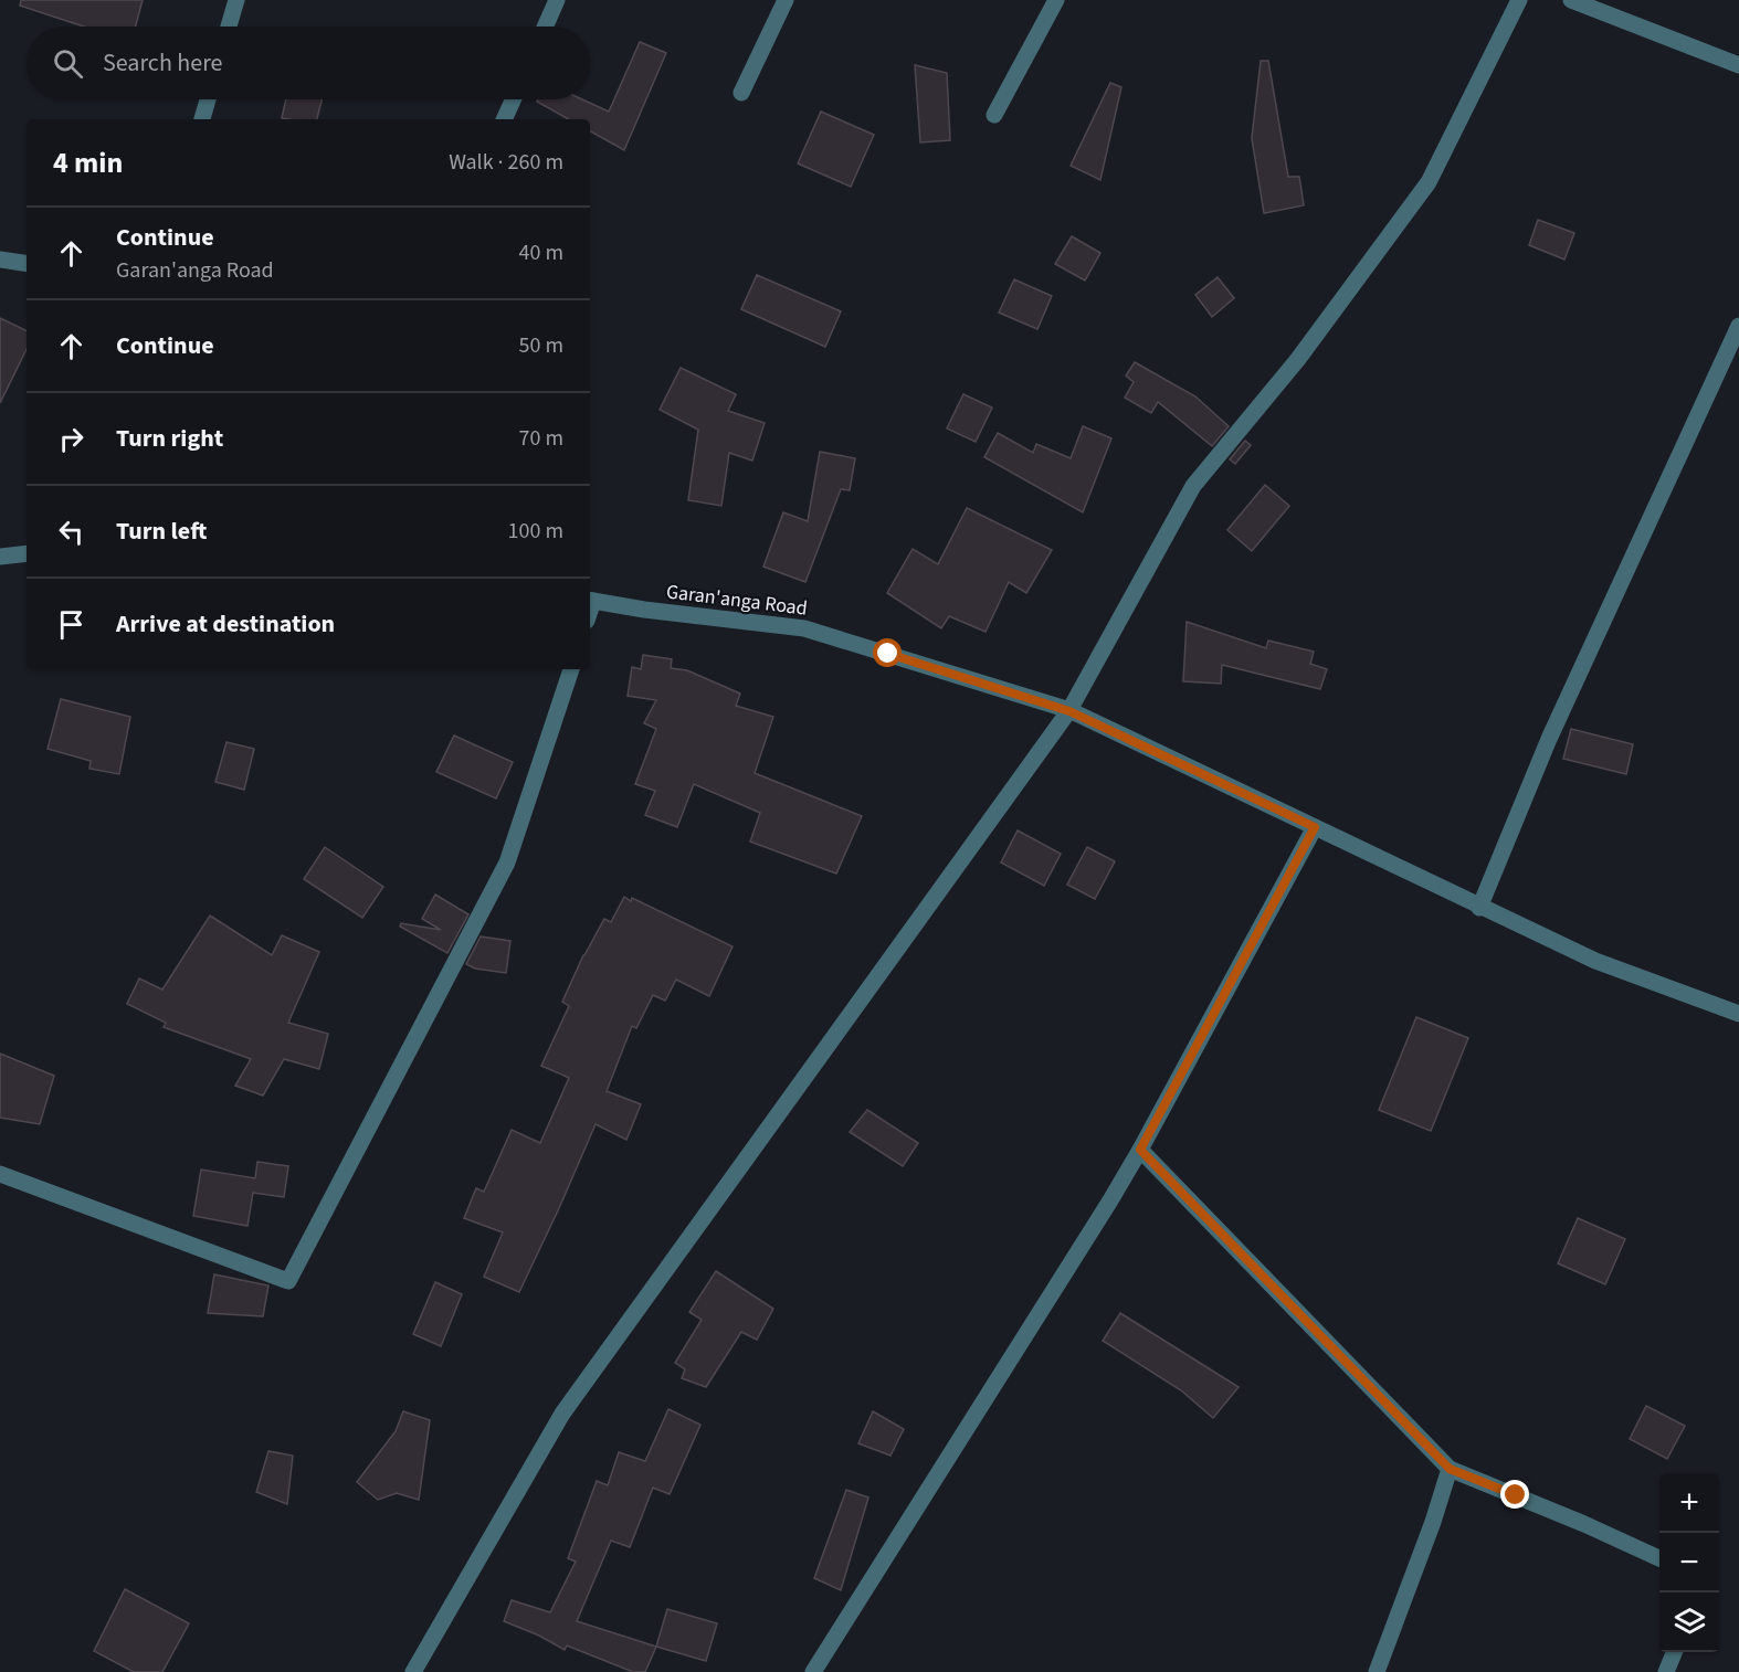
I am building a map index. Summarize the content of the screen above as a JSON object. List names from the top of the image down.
{
  "streets": {
    "street": ["Garan'anga Road"]
  },
  "page": {
    "search": "Search here",
    "heading": ["4 min", "Walk · 260 m"],
    "list": [
      ["Continue", "Garan'anga Road", "40 m"],
      ["Continue", "50 m"],
      ["Turn right", "70 m"],
      ["Turn left", "100 m"],
      "Arrive at destination"
    ],
    "map_buttons": ["+", "−"]
  }
}
